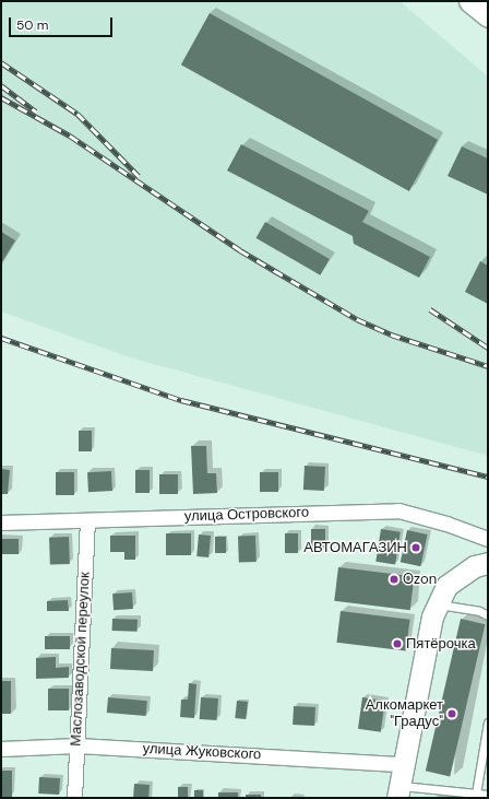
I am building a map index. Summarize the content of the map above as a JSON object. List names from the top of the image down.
{
  "streets": {
    "street": ["улица Островского", "Маслозаводской переулок", "улица Жуковского"]
  },
  "crossings": [
    ["улица Островского", "Маслозаводской переулок"],
    ["Маслозаводской переулок", "улица Жуковского"]
  ],
  "places": [
    "АВТОМАГАЗИН",
    "Ozon",
    "Пятёрочка",
    "Алкомаркет \"Градус\""
  ],
  "scale_bar": "50 m"
}
